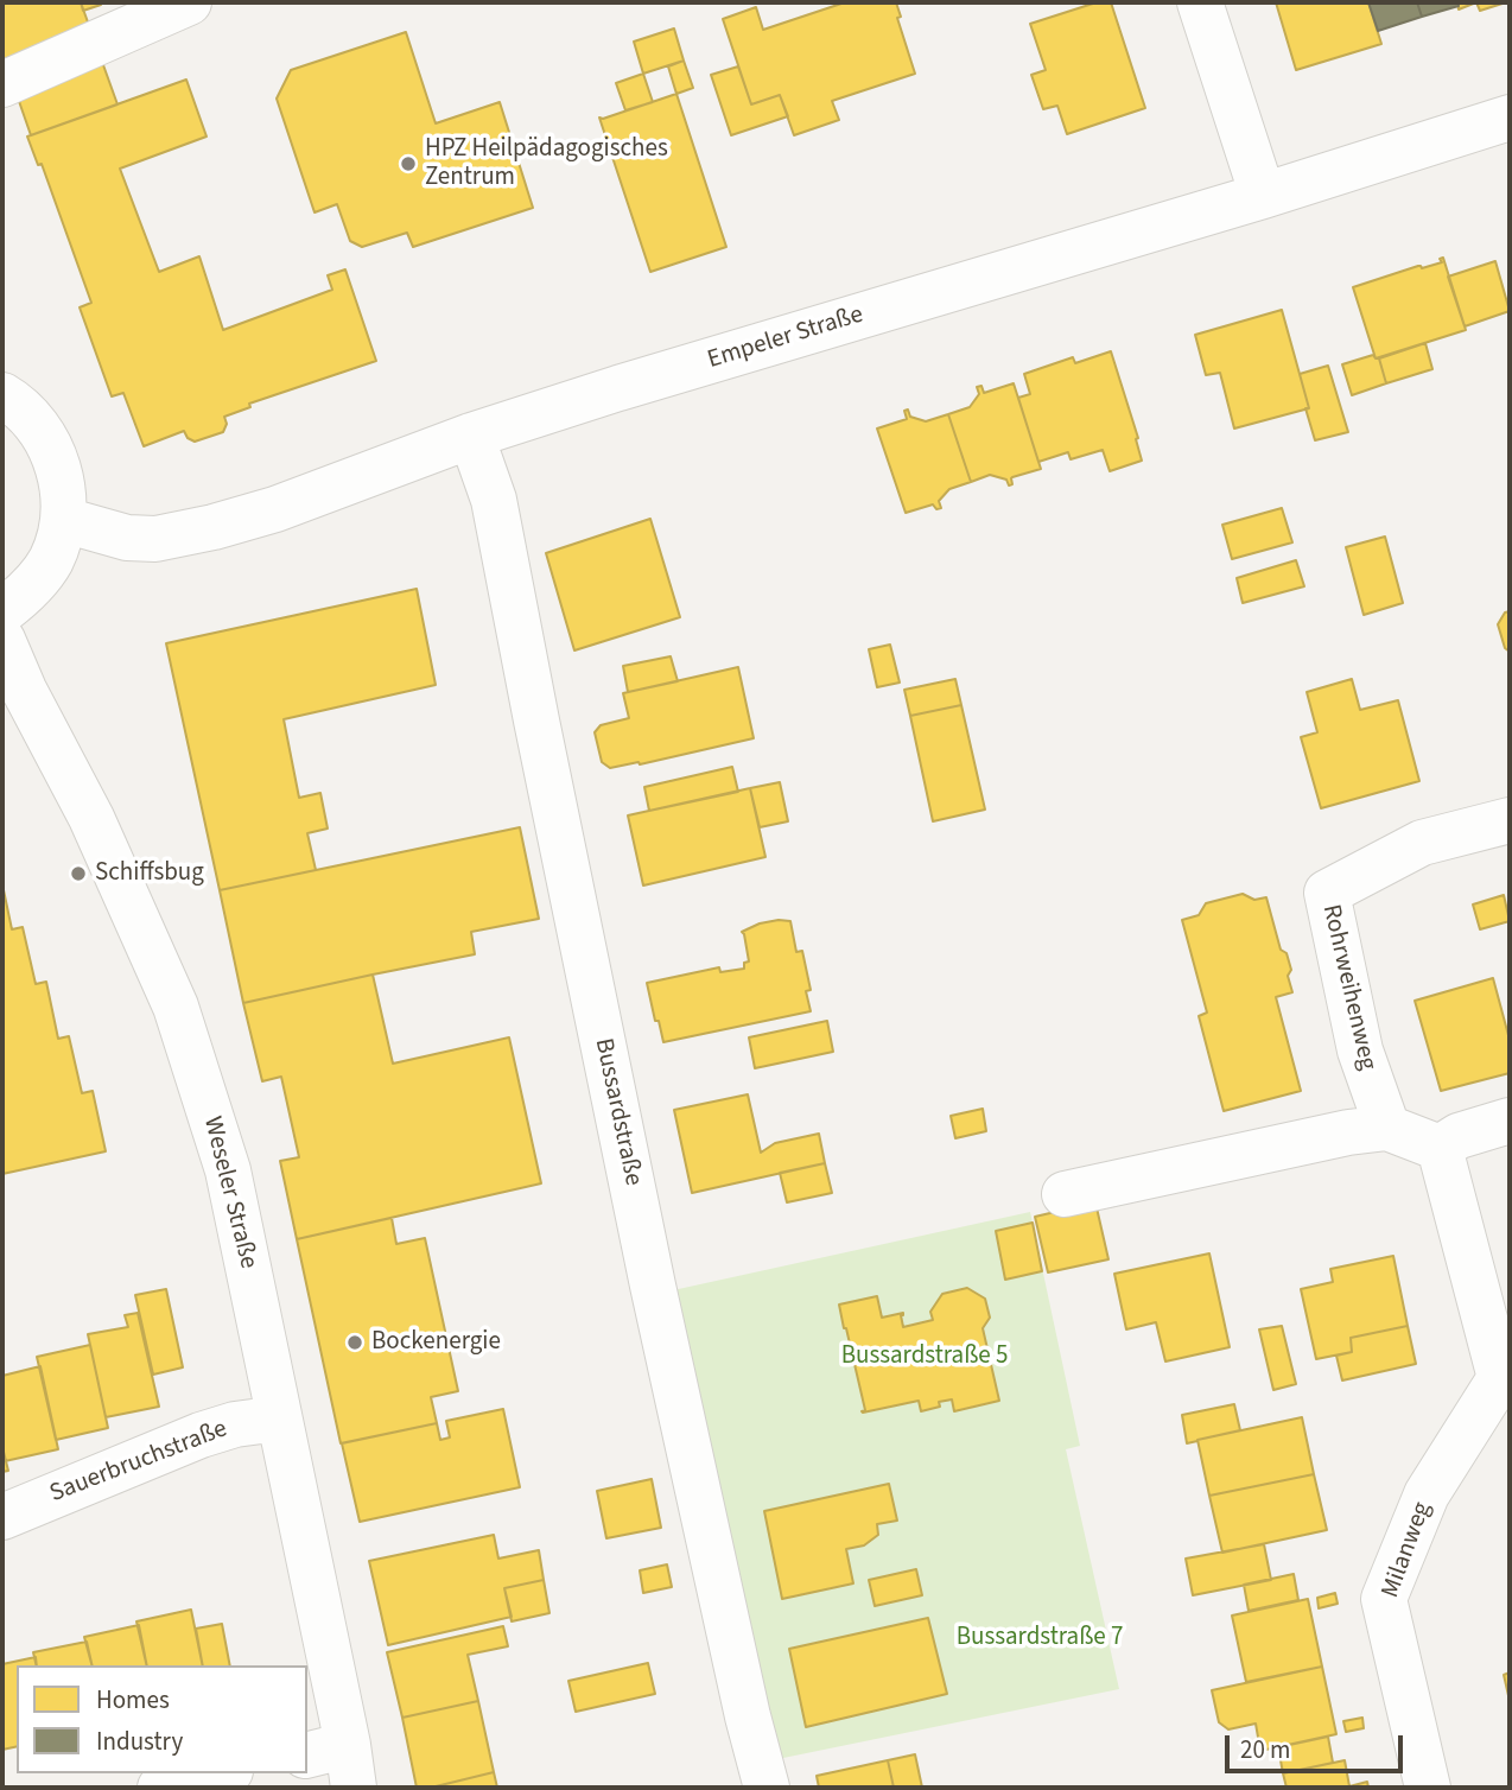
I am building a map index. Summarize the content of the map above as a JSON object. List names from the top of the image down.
{
  "streets": {
    "street": [
      "Empeler Straße",
      "Rohrweihenweg",
      "Bussardstraße",
      "Weseler Straße",
      "Sauerbruchstraße",
      "Milanweg"
    ]
  },
  "crossings": [
    ["Empeler Straße", "Bussardstraße"],
    ["Weseler Straße", "Sauerbruchstraße"]
  ],
  "parks": ["Bussardstraße 5", "Bussardstraße 7"],
  "places": ["HPZ Heilpädagogisches Zentrum", "Schiffsbug", "Bockenergie"],
  "legend": ["Homes", "Industry"],
  "scale_bar": "20 m"
}
